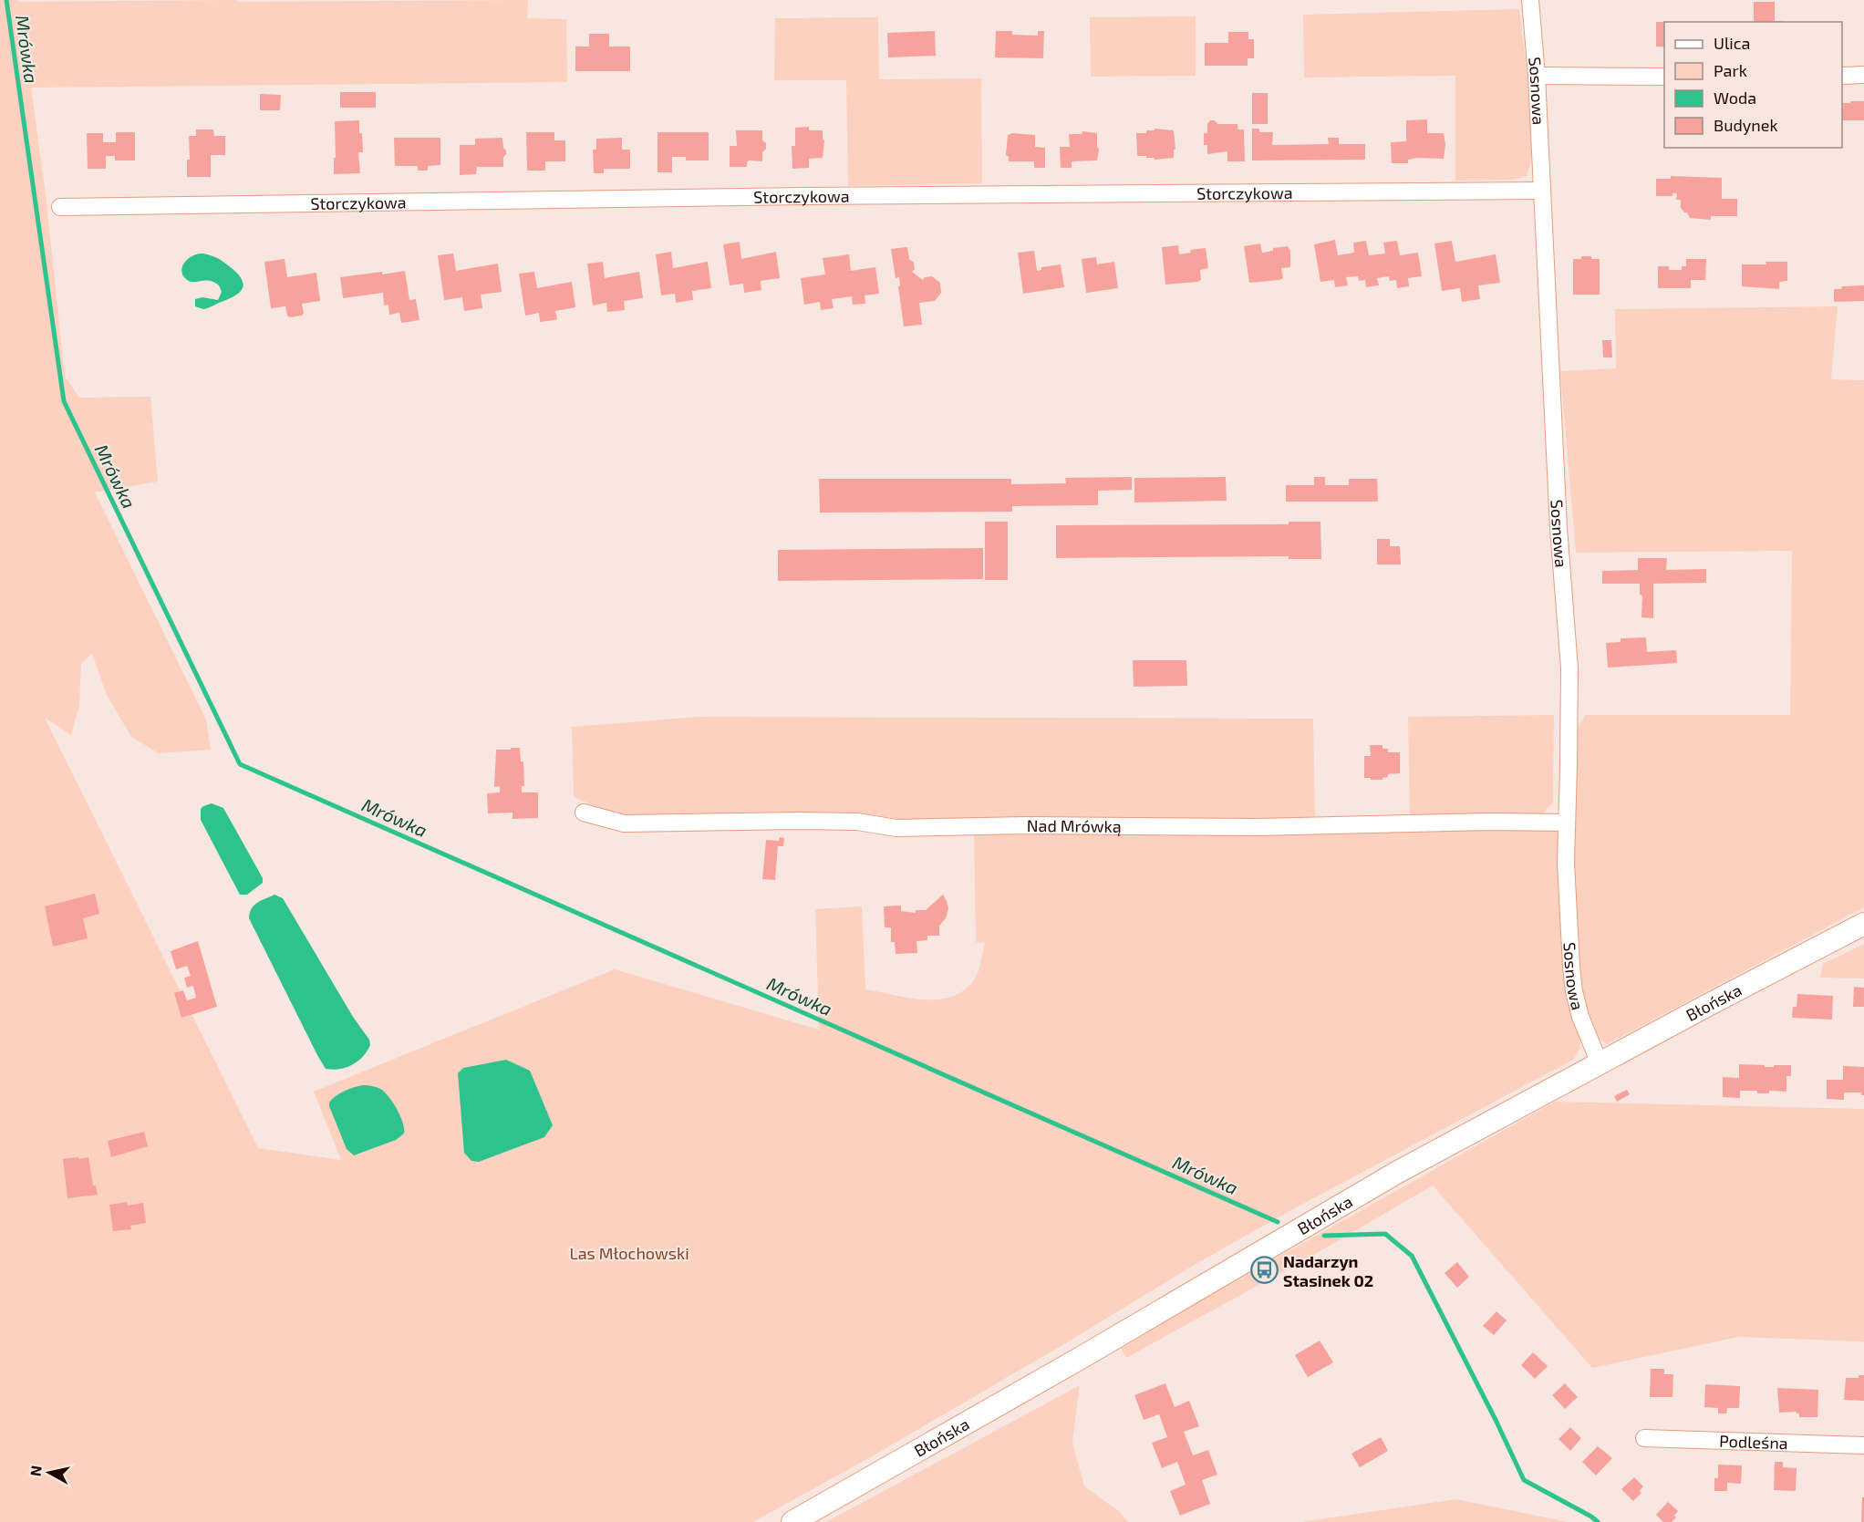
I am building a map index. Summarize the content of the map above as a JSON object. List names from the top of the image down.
{
  "streets": {
    "main road": ["Błońska"],
    "street": [
      "Sosnowa",
      "Storczykowa",
      "Nad Mrówką",
      "Podleśna"
    ]
  },
  "crossings": [
    ["Sosnowa", "Storczykowa"],
    ["Sosnowa", "Nad Mrówką"],
    ["Sosnowa", "Błońska"]
  ],
  "water": ["Mrówka"],
  "parks": ["Las Młochowski"],
  "places": {
    "bus stop": ["Nadarzyn Stasinek 02"]
  },
  "legend": [
    "Ulica",
    "Park",
    "Woda",
    "Budynek"
  ],
  "north": "left"
}
